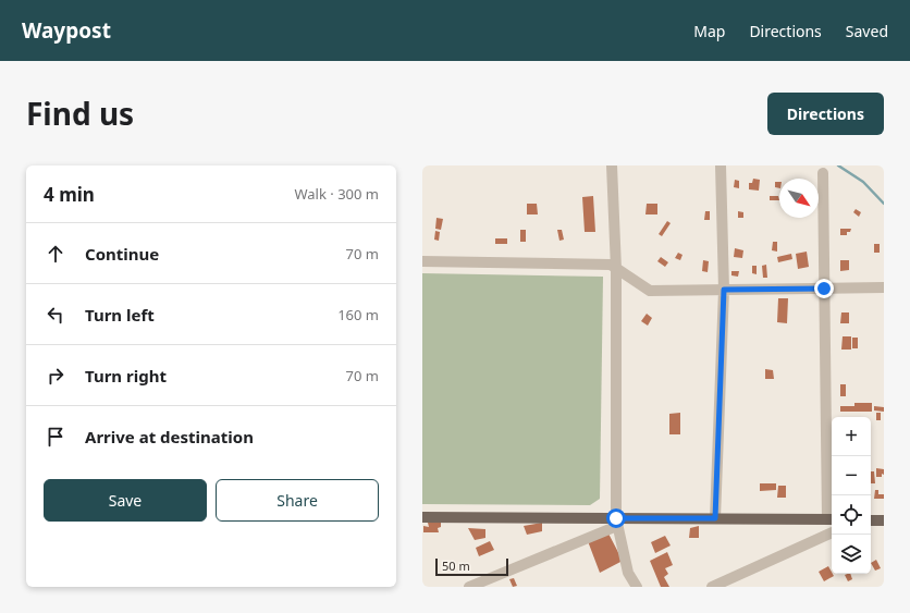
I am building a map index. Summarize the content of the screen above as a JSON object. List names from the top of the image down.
{
  "scale_bar": "50 m",
  "north": "bottom right",
  "page": {
    "header": "Waypost",
    "nav": ["Map", "Directions", "Saved"],
    "title": "Find us",
    "buttons": [
      "Directions",
      ["Save", "Share"]
    ],
    "heading": ["4 min", "Walk · 300 m"],
    "list": [
      ["Continue", "70 m"],
      ["Turn left", "160 m"],
      ["Turn right", "70 m"],
      "Arrive at destination"
    ],
    "map_buttons": ["+", "−"],
    "scale": "50 m"
  }
}
